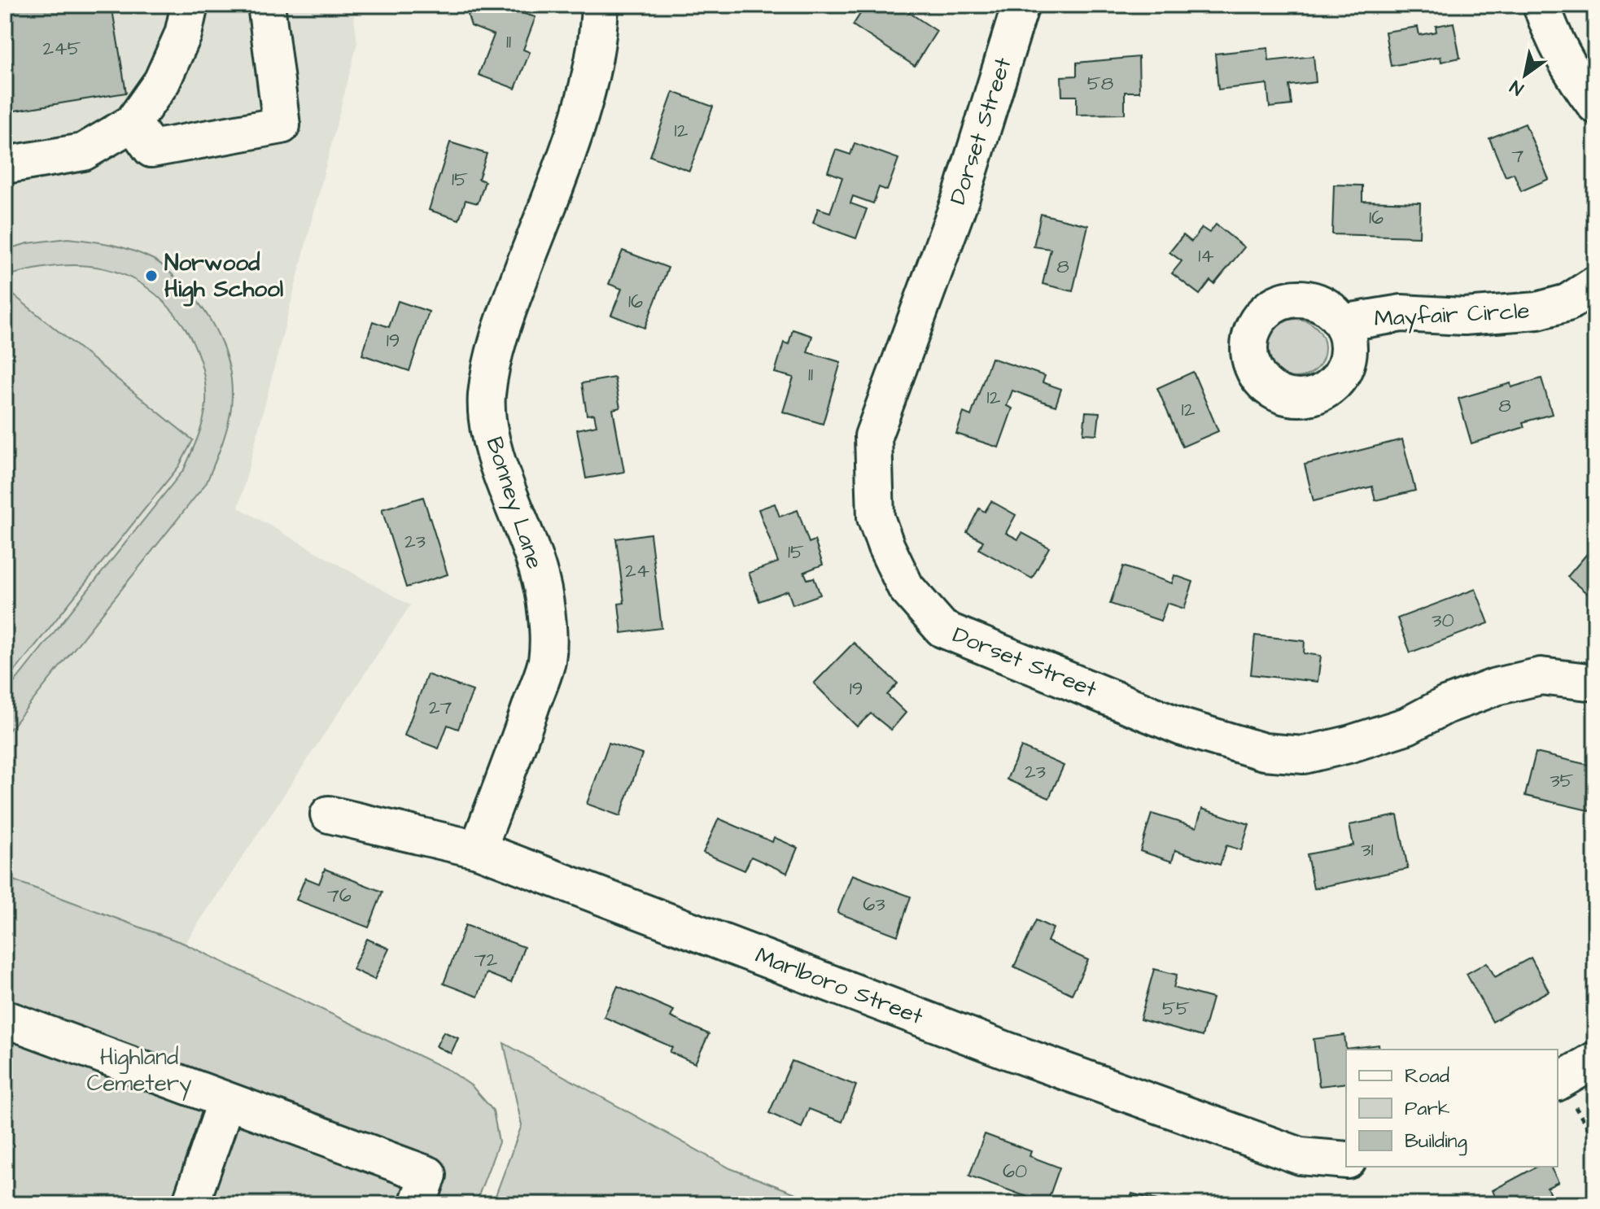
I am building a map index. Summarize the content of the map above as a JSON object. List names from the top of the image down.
{
  "streets": {
    "street": [
      "Dorset Street",
      "Mayfair Circle",
      "Bonney Lane",
      "Marlboro Street"
    ]
  },
  "crossings": [
    ["Bonney Lane", "Marlboro Street"]
  ],
  "parks": ["Highland Cemetery"],
  "places": ["Norwood High School"],
  "house_numbers": [
    "11",
    "245",
    "58",
    "12",
    "7",
    "15",
    "16",
    "14",
    "8",
    "16",
    "19",
    "11",
    "12",
    "8",
    "12",
    "23",
    "15",
    "24",
    "30",
    "19",
    "27",
    "23",
    "35",
    "31",
    "76",
    "63",
    "72",
    "55",
    "60"
  ],
  "legend": ["Road", "Park", "Building"],
  "north": "bottom left"
}
